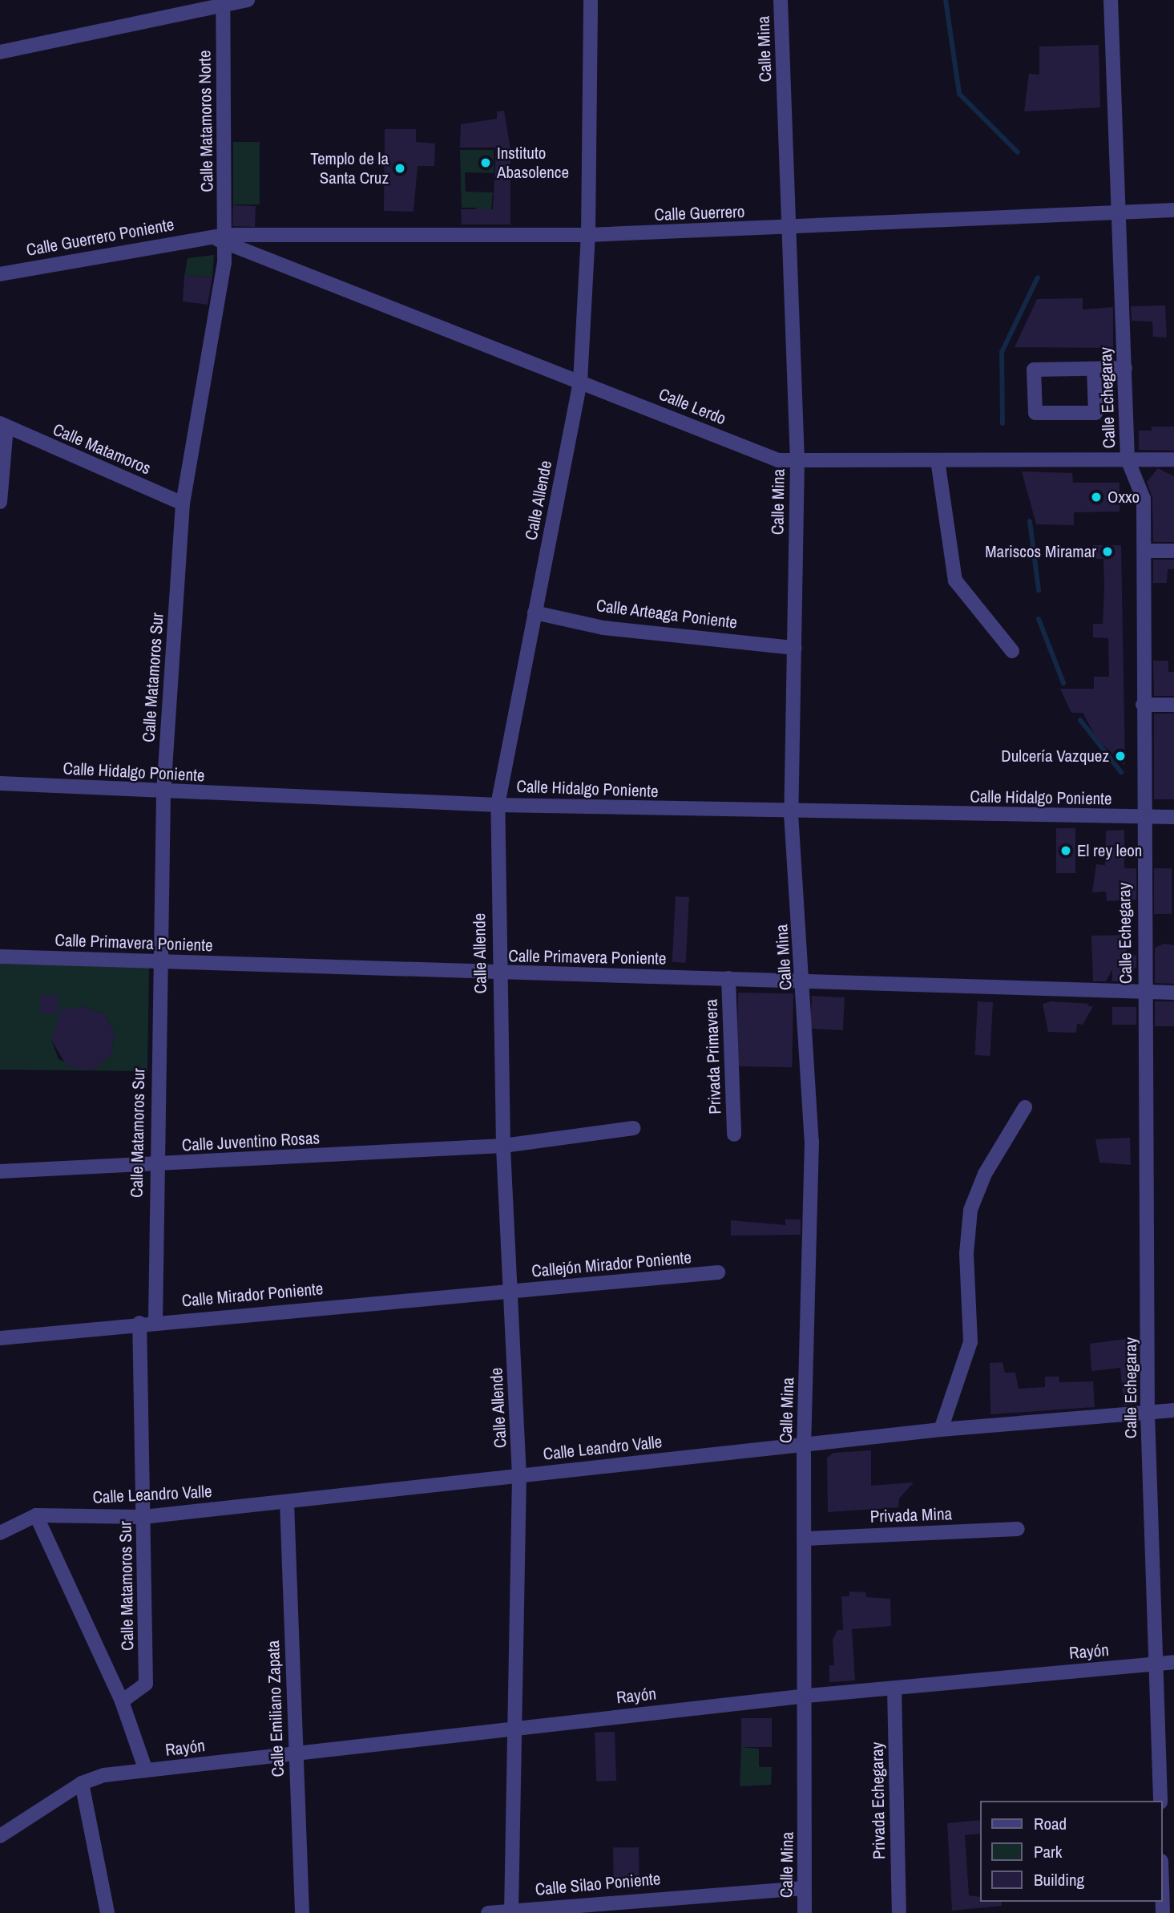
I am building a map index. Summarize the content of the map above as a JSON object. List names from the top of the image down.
{
  "streets": {
    "street": [
      "Calle Mina",
      "Calle Matamoros Norte",
      "Calle Guerrero",
      "Calle Guerrero Poniente",
      "Calle Echegaray",
      "Calle Lerdo",
      "Calle Matamoros",
      "Calle Allende",
      "Calle Arteaga Poniente",
      "Calle Matamoros Sur",
      "Calle Hidalgo Poniente",
      "Calle Primavera Poniente",
      "Privada Primavera",
      "Calle Juventino Rosas",
      "Callejón Mirador Poniente",
      "Calle Mirador Poniente",
      "Calle Leandro Valle",
      "Privada Mina",
      "Rayón",
      "Calle Emiliano Zapata",
      "Privada Echegaray",
      "Calle Silao Poniente"
    ]
  },
  "crossings": [
    ["Calle Mina", "Calle Guerrero"],
    ["Calle Mina", "Calle Lerdo"],
    ["Calle Mina", "Calle Arteaga Poniente"],
    ["Calle Mina", "Calle Hidalgo Poniente"],
    ["Calle Mina", "Calle Primavera Poniente"],
    ["Calle Mina", "Calle Leandro Valle"],
    ["Calle Mina", "Privada Mina"],
    ["Calle Mina", "Rayón"],
    ["Calle Mina", "Calle Silao Poniente"],
    ["Calle Matamoros Norte", "Calle Guerrero"],
    ["Calle Matamoros Norte", "Calle Guerrero Poniente"],
    ["Calle Matamoros Norte", "Calle Lerdo"],
    ["Calle Matamoros Norte", "Calle Matamoros Sur"],
    ["Calle Guerrero", "Calle Guerrero Poniente"],
    ["Calle Guerrero", "Calle Echegaray"],
    ["Calle Guerrero", "Calle Lerdo"],
    ["Calle Guerrero", "Calle Allende"],
    ["Calle Guerrero", "Calle Matamoros Sur"],
    ["Calle Guerrero Poniente", "Calle Lerdo"],
    ["Calle Guerrero Poniente", "Calle Matamoros Sur"],
    ["Calle Echegaray", "Calle Lerdo"],
    ["Calle Echegaray", "Calle Hidalgo Poniente"],
    ["Calle Echegaray", "Calle Primavera Poniente"],
    ["Calle Echegaray", "Calle Leandro Valle"],
    ["Calle Echegaray", "Rayón"],
    ["Calle Lerdo", "Calle Allende"],
    ["Calle Lerdo", "Calle Matamoros Sur"],
    ["Calle Matamoros", "Calle Matamoros Sur"],
    ["Calle Allende", "Calle Arteaga Poniente"],
    ["Calle Allende", "Calle Hidalgo Poniente"],
    ["Calle Allende", "Calle Primavera Poniente"],
    ["Calle Allende", "Calle Juventino Rosas"],
    ["Calle Allende", "Callejón Mirador Poniente"],
    ["Calle Allende", "Calle Mirador Poniente"],
    ["Calle Allende", "Calle Leandro Valle"],
    ["Calle Allende", "Rayón"],
    ["Calle Allende", "Calle Silao Poniente"],
    ["Calle Matamoros Sur", "Calle Hidalgo Poniente"],
    ["Calle Matamoros Sur", "Calle Primavera Poniente"],
    ["Calle Matamoros Sur", "Calle Juventino Rosas"],
    ["Calle Matamoros Sur", "Calle Mirador Poniente"],
    ["Calle Matamoros Sur", "Calle Leandro Valle"],
    ["Calle Primavera Poniente", "Privada Primavera"],
    ["Callejón Mirador Poniente", "Calle Mirador Poniente"],
    ["Calle Leandro Valle", "Calle Emiliano Zapata"],
    ["Rayón", "Calle Emiliano Zapata"],
    ["Rayón", "Privada Echegaray"]
  ],
  "places": [
    "Instituto Abasolence",
    "Templo de la Santa Cruz",
    "Oxxo",
    "Mariscos Miramar",
    "Dulcería Vazquez",
    "El rey leon"
  ],
  "legend": ["Road", "Park", "Building"]
}
